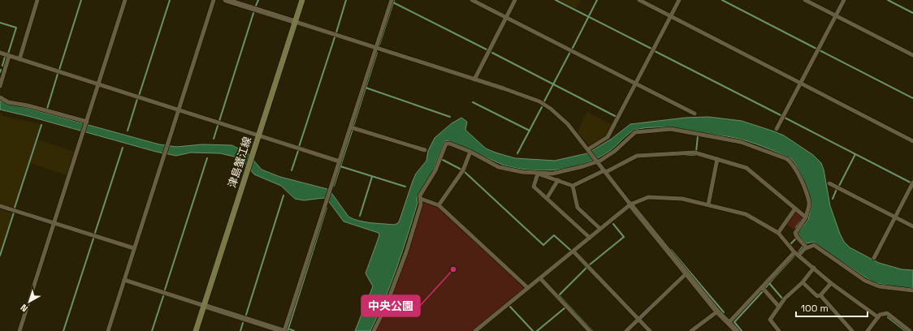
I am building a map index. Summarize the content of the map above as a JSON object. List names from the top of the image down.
{
  "streets": {
    "main road": ["津島蟹江線"]
  },
  "places": ["中央公園"],
  "scale_bar": "100 m",
  "north": "bottom left"
}
